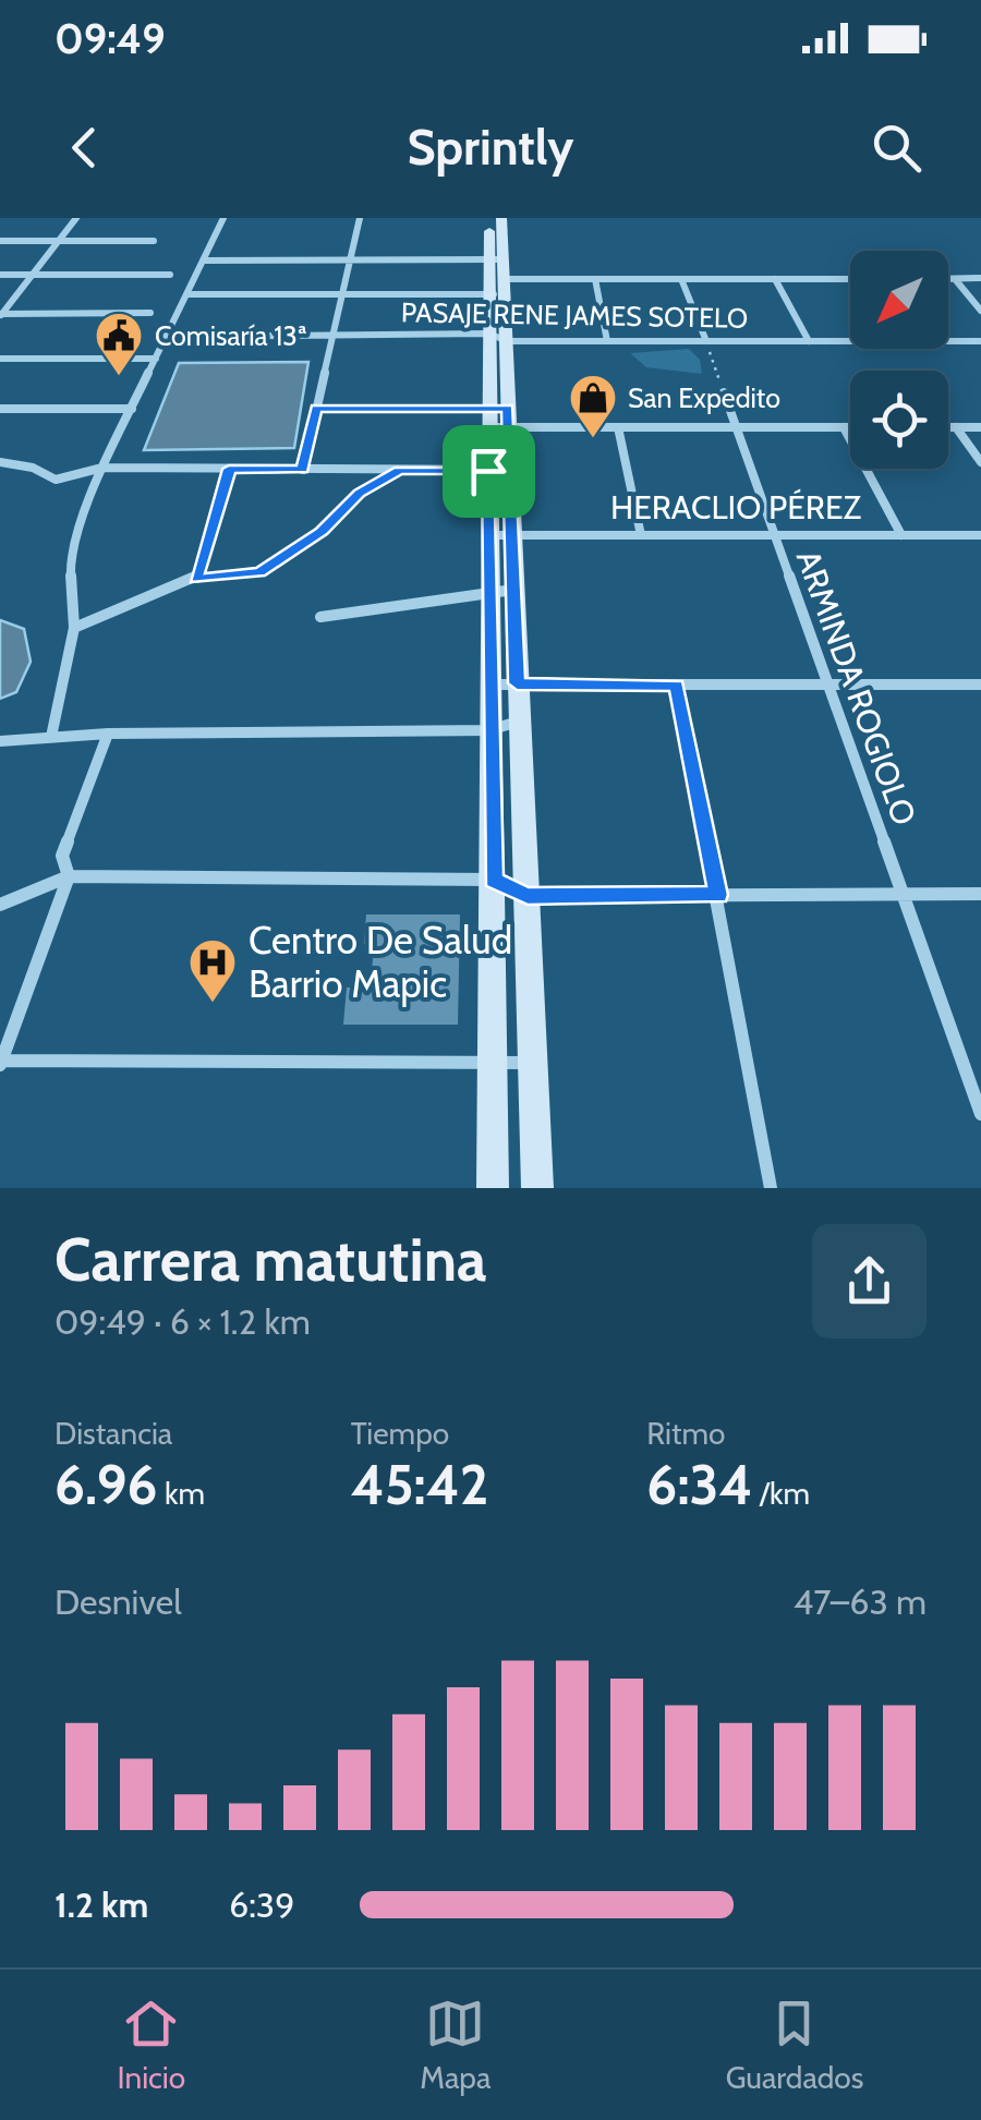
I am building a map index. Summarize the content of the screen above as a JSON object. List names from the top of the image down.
{
  "streets": {
    "street": ["PASAJE RENE JAMES SOTELO", "HERACLIO PÉREZ", "ARMINDA ROGIOLO"]
  },
  "crossings": [
    ["HERACLIO PÉREZ", "ARMINDA ROGIOLO"]
  ],
  "places": {
    "public building": ["Comisaría 13ª"],
    "shop": ["San Expedito"],
    "hospital": ["Centro De Salud Barrio Mapic"]
  },
  "north": "bottom left",
  "page": {
    "status": "09:49",
    "header": "Sprintly",
    "heading": ["Carrera matutina", "09:49 · 6 × 1.2 km"],
    "stats": [
      ["Distancia", "6.96 km"],
      ["Tiempo", "45:42"],
      ["Ritmo", "6:34 /km"]
    ],
    "chart": ["Desnivel", "47–63 m"],
    "list": [
      {
        "name": "1.2 km",
        "note": "6:39"
      }
    ],
    "tabs": ["Inicio", "Mapa", "Guardados"]
  }
}
